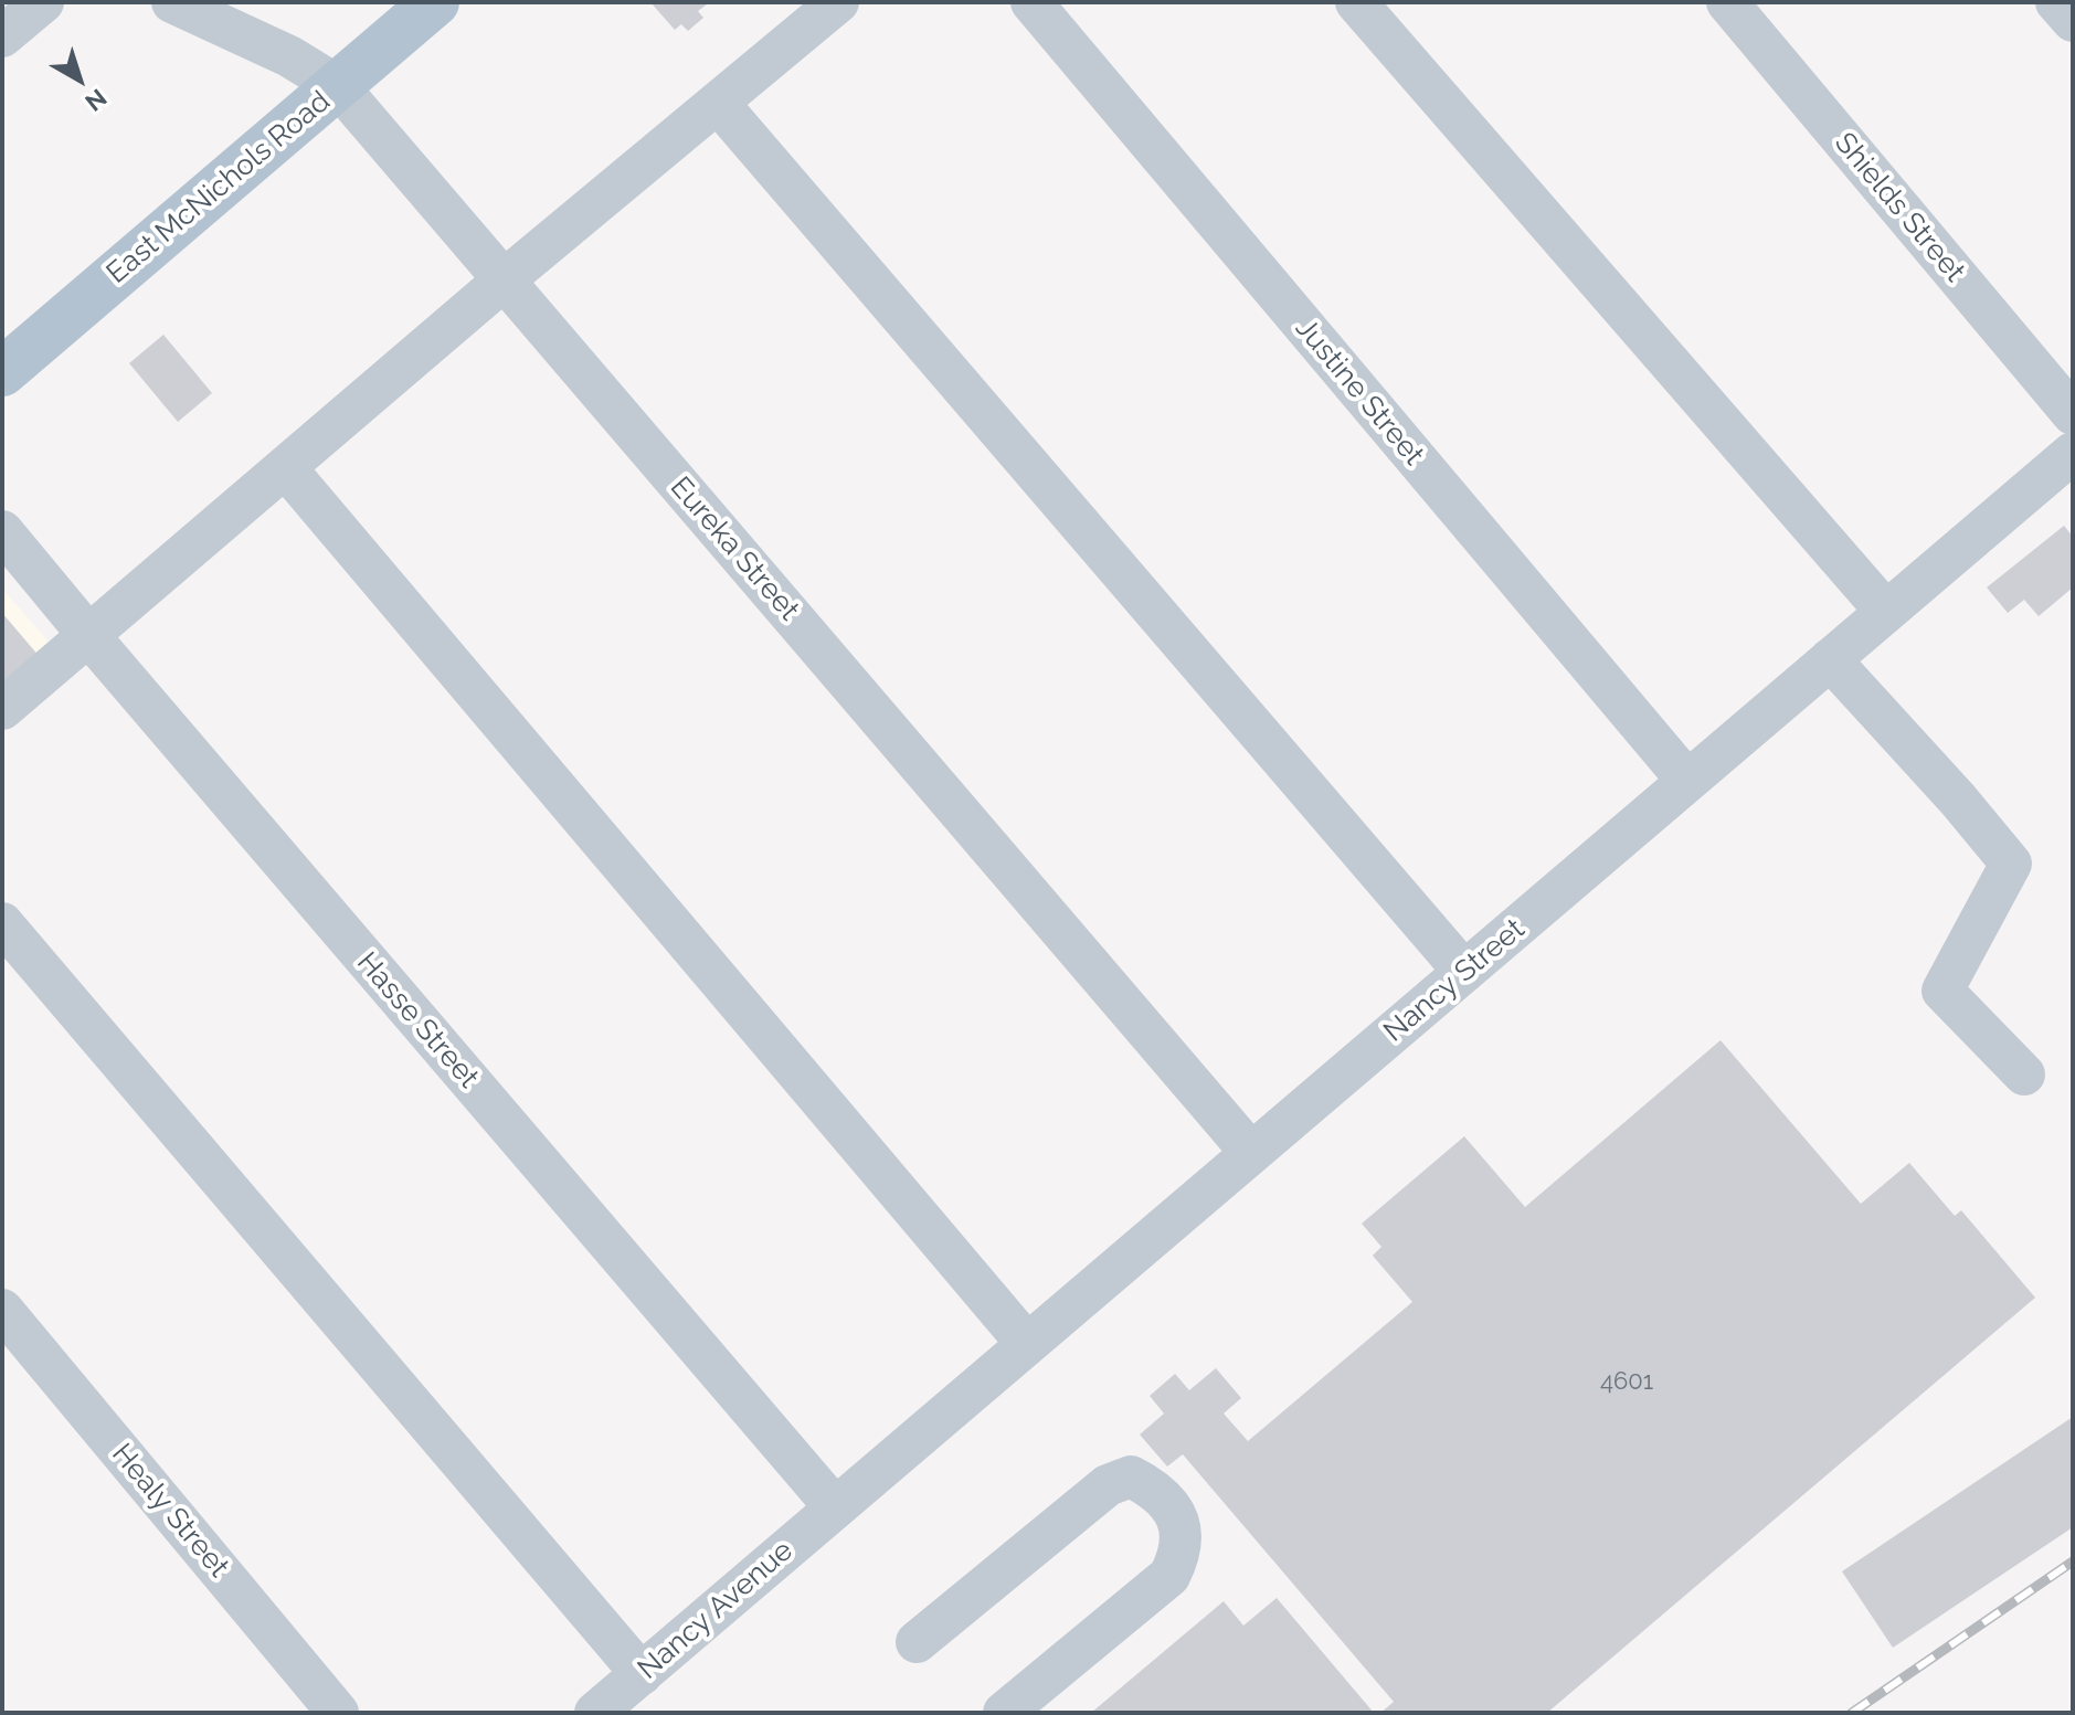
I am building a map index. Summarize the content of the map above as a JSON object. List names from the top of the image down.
{
  "streets": {
    "main road": ["East McNichols Road"],
    "street": [
      "Shields Street",
      "Justine Street",
      "Eureka Street",
      "Nancy Street",
      "Hasse Street",
      "Healy Street",
      "Nancy Avenue"
    ]
  },
  "crossings": [
    ["East McNichols Road", "Eureka Street"],
    ["Justine Street", "Nancy Street"],
    ["Eureka Street", "Nancy Street"],
    ["Nancy Street", "Hasse Street"],
    ["Nancy Street", "Nancy Avenue"],
    ["Hasse Street", "Nancy Avenue"]
  ],
  "house_numbers": ["4601"],
  "north": "bottom right"
}
